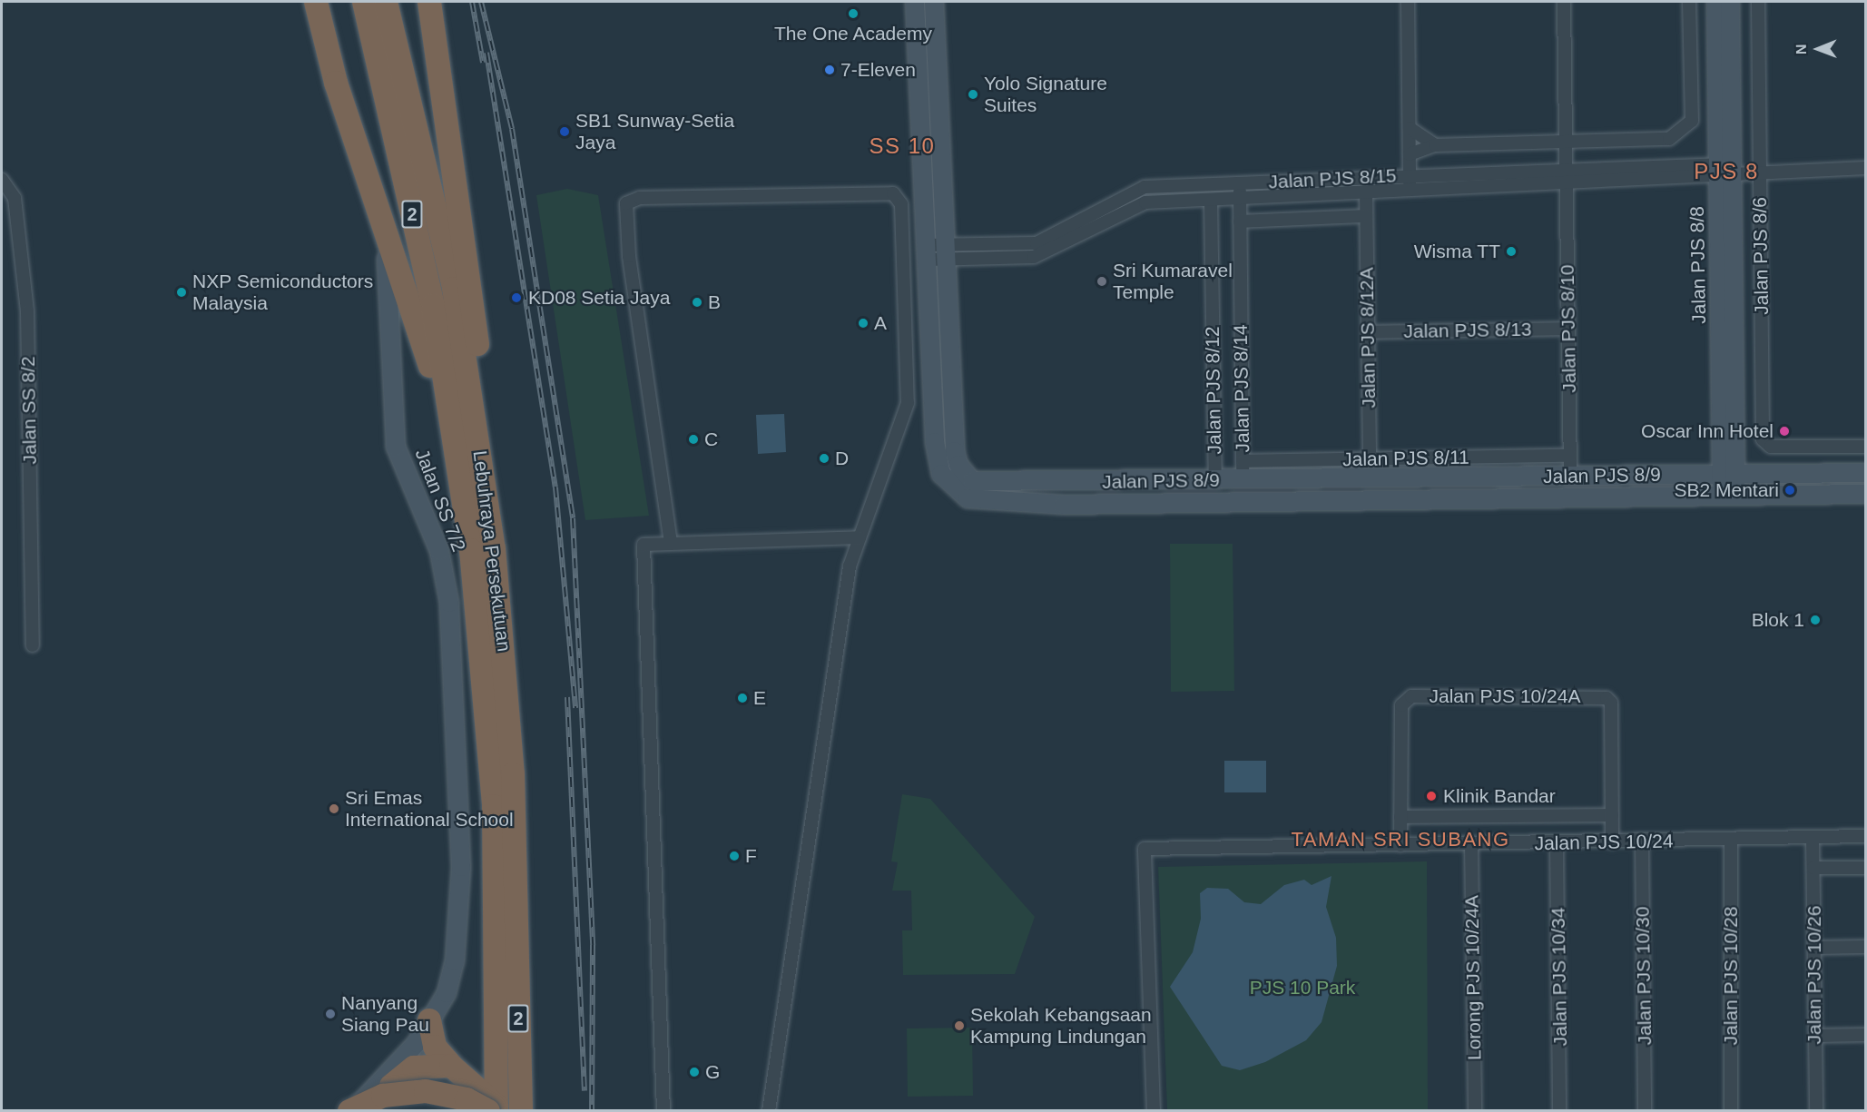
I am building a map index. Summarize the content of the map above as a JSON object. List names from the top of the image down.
{
  "streets": {
    "highway": ["2", "Lebuhraya Persekutuan"],
    "street": [
      "Jalan PJS 8/15",
      "Jalan PJS 8/6",
      "Jalan PJS 8/8",
      "Jalan PJS 8/10",
      "Jalan PJS 8/13",
      "Jalan PJS 8/12A",
      "Jalan PJS 8/14",
      "Jalan PJS 8/12",
      "Jalan SS 8/2",
      "Jalan PJS 8/11",
      "Jalan PJS 8/9",
      "Jalan SS 7/2",
      "Jalan PJS 10/24A",
      "Jalan PJS 10/24",
      "Jalan PJS 10/26",
      "Jalan PJS 10/30",
      "Jalan PJS 10/28",
      "Jalan PJS 10/34",
      "Lorong PJS 10/24A"
    ]
  },
  "crossings": [
    ["Jalan PJS 8/15", "Jalan PJS 8/6"],
    ["Jalan PJS 8/15", "Jalan PJS 8/8"],
    ["Jalan PJS 8/15", "Jalan PJS 8/10"],
    ["Jalan PJS 8/15", "Jalan PJS 8/12A"],
    ["Jalan PJS 8/15", "Jalan PJS 8/14"],
    ["Jalan PJS 8/15", "Jalan PJS 8/12"],
    ["Jalan PJS 8/15", "Jalan PJS 8/9"],
    ["Jalan PJS 8/6", "Jalan PJS 8/8"],
    ["Jalan PJS 8/8", "Jalan PJS 8/9"],
    ["Jalan PJS 8/10", "Jalan PJS 8/13"],
    ["Jalan PJS 8/10", "Jalan PJS 8/11"],
    ["Jalan PJS 8/10", "Jalan PJS 8/9"],
    ["Jalan PJS 8/13", "Jalan PJS 8/12A"],
    ["Jalan PJS 8/12A", "Jalan PJS 8/11"],
    ["Jalan PJS 8/14", "Jalan PJS 8/11"],
    ["Jalan PJS 8/14", "Jalan PJS 8/9"],
    ["Jalan PJS 8/12", "Jalan PJS 8/9"],
    ["Jalan PJS 10/24A", "Jalan PJS 10/24"],
    ["Jalan PJS 10/24", "Jalan PJS 10/26"],
    ["Jalan PJS 10/24", "Jalan PJS 10/30"],
    ["Jalan PJS 10/24", "Jalan PJS 10/28"],
    ["Jalan PJS 10/24", "Jalan PJS 10/34"],
    ["Jalan PJS 10/24", "Lorong PJS 10/24A"]
  ],
  "districts": ["SS 10", "PJS 8", "TAMAN SRI SUBANG"],
  "parks": ["PJS 10 Park"],
  "places": [
    "The One Academy",
    "7-Eleven",
    "Yolo Signature Suites",
    "SB1 Sunway-Setia Jaya",
    "Wisma TT",
    "Sri Kumaravel Temple",
    "NXP Semiconductors Malaysia",
    "KD08 Setia Jaya",
    "B",
    "A",
    "Oscar Inn Hotel",
    "C",
    "D",
    "SB2 Mentari",
    "Blok 1",
    "E",
    "Klinik Bandar",
    "Sri Emas International School",
    "F",
    "Nanyang Siang Pau",
    "Sekolah Kebangsaan Kampung Lindungan",
    "G"
  ],
  "north": "left"
}
